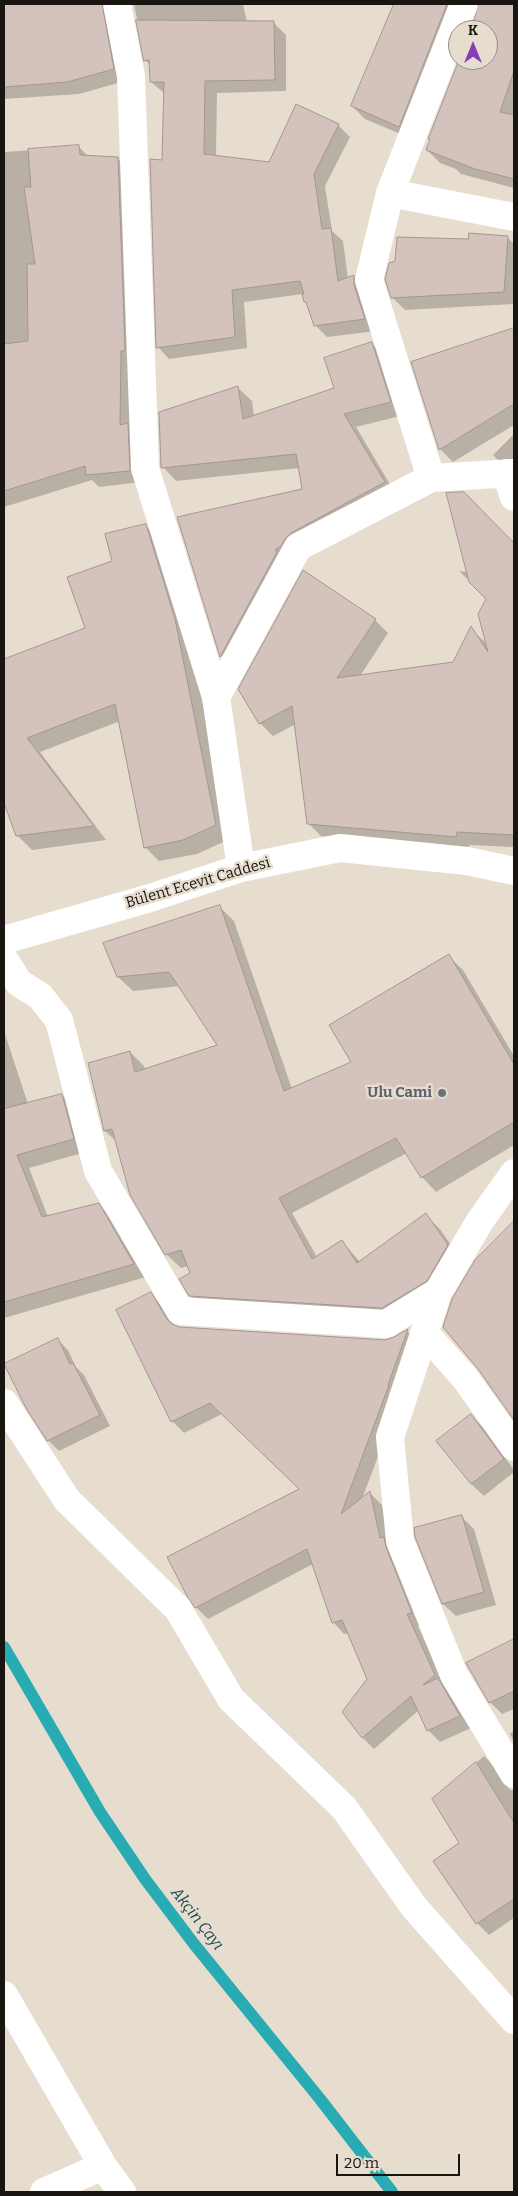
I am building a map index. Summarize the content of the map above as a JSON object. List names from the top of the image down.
{
  "streets": {
    "street": ["Bülent Ecevit Caddesi"]
  },
  "water": ["Akçin Çayı"],
  "places": ["Ulu Cami"],
  "scale_bar": "20 m",
  "north": "top"
}
